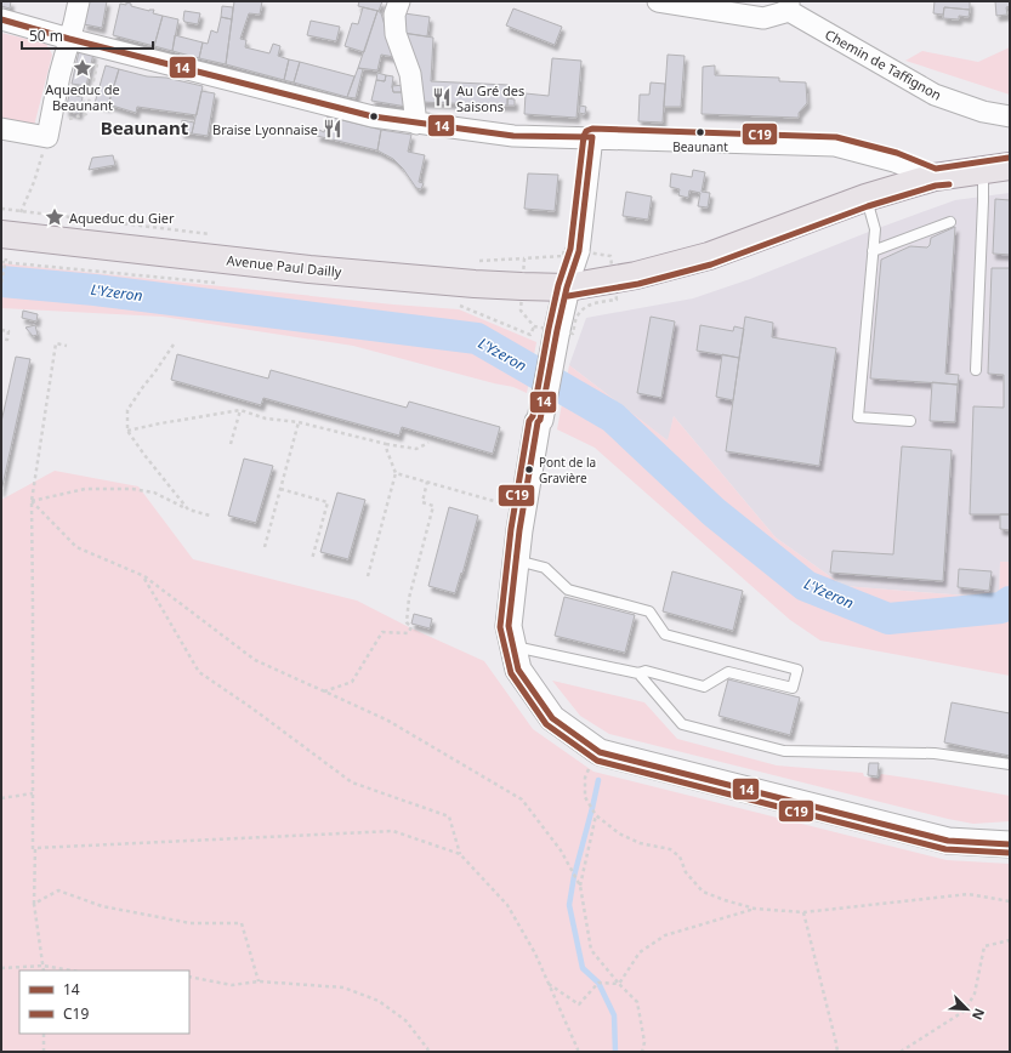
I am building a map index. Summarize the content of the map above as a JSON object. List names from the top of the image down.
{
  "streets": {
    "main road": ["Avenue Paul Dailly"],
    "street": ["Chemin de Taffignon"]
  },
  "districts": ["Beaunant"],
  "water": ["L'Yzeron"],
  "places": {
    "place": ["Aqueduc de Beaunant", "Aqueduc du Gier"],
    "restaurant": ["Au Gré des Saisons", "Braise Lyonnaise"],
    "other": ["Beaunant", "Pont de la Gravière"]
  },
  "lines": ["transit line 14", "transit line C19"],
  "legend": ["14", "C19"],
  "scale_bar": "50 m",
  "north": "bottom right"
}
